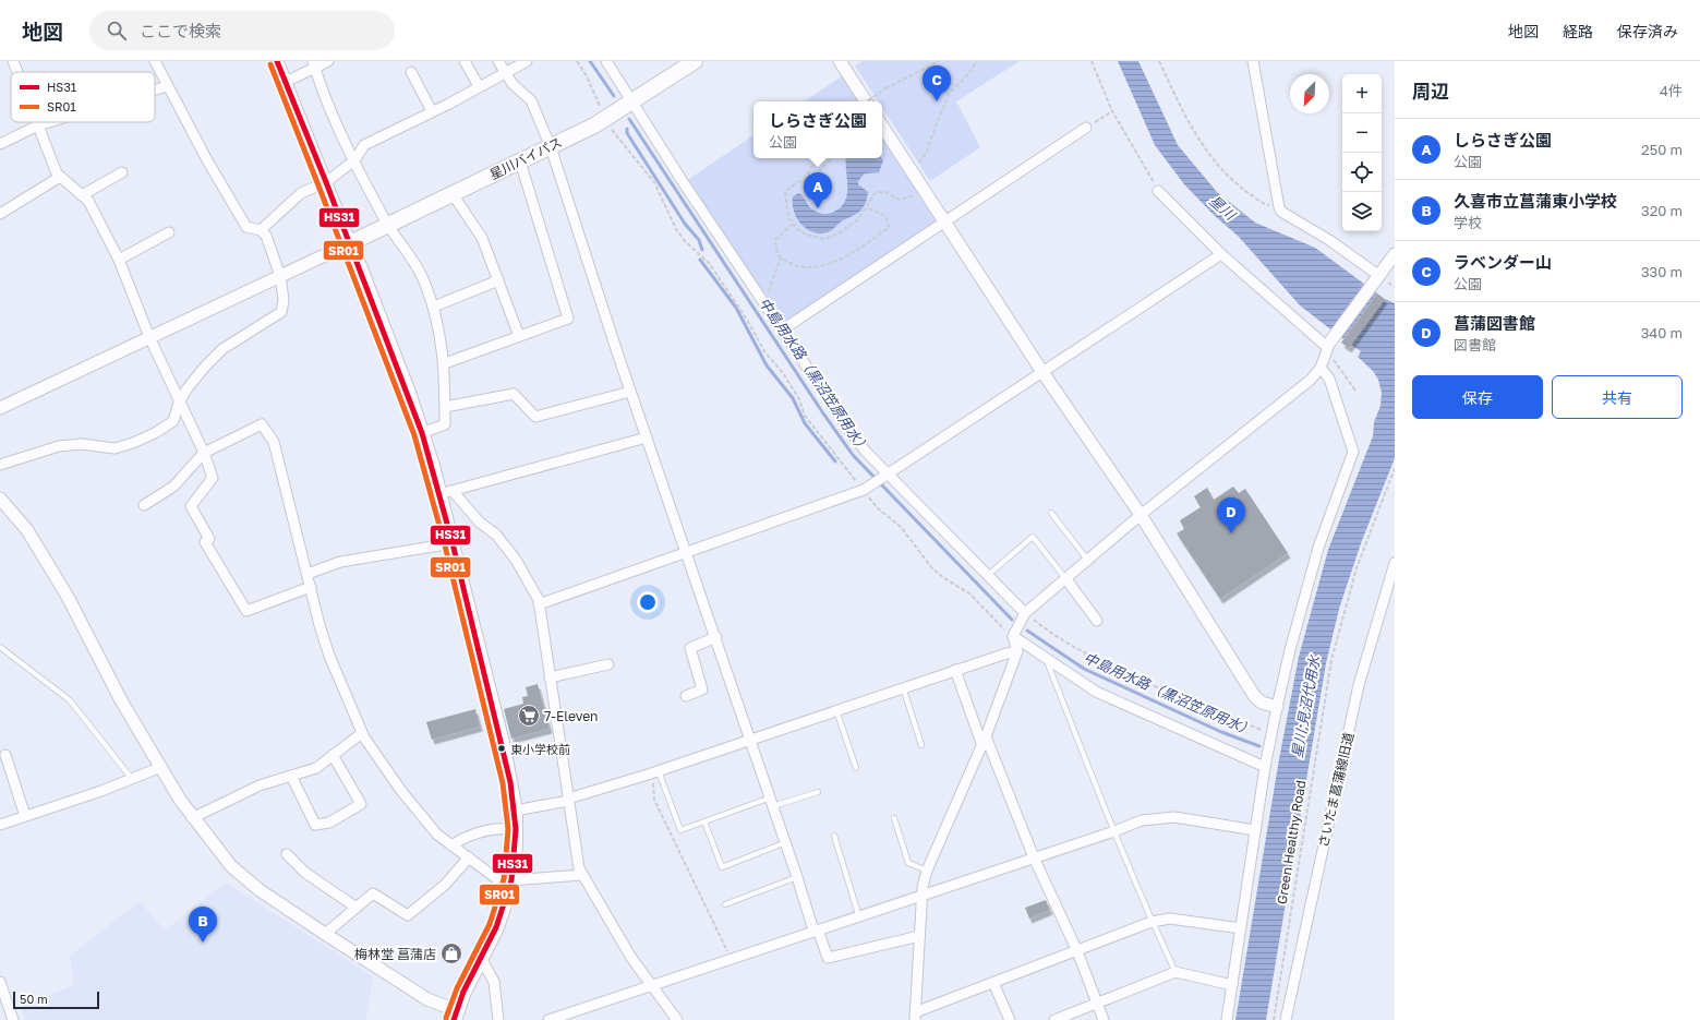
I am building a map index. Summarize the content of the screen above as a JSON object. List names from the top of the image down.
{
  "streets": {
    "main road": ["星川バイパス"],
    "street": ["さいたま菖蒲線旧道"],
    "path": ["Green Healthy Road"]
  },
  "water": ["星川", "中島用水路（黒沼笠原用水）", "星川;見沼代用水"],
  "places": {
    "supermarket": ["7-Eleven"],
    "other": ["東小学校前"],
    "shop": ["梅林堂 菖蒲店"]
  },
  "lines": ["transit line HS31", "transit line SR01"],
  "legend": ["HS31", "SR01"],
  "scale_bar": "50 m",
  "north": "bottom left",
  "page": {
    "header": "地図",
    "search": "ここで検索",
    "nav": ["地図", "経路", "保存済み"],
    "heading": ["周辺", "4件"],
    "pins": [
      "C",
      "A",
      "D",
      "B"
    ],
    "map_buttons": ["+", "−"],
    "popup": ["しらさぎ公園", "公園"],
    "list": [
      {
        "mark": "A",
        "name": "しらさぎ公園",
        "note": "公園",
        "value": "250 m"
      },
      {
        "mark": "B",
        "name": "久喜市立菖蒲東小学校",
        "note": "学校",
        "value": "320 m"
      },
      {
        "mark": "C",
        "name": "ラベンダー山",
        "note": "公園",
        "value": "330 m"
      },
      {
        "mark": "D",
        "name": "菖蒲図書館",
        "note": "図書館",
        "value": "340 m"
      }
    ],
    "buttons": ["保存", "共有"],
    "scale": "50 m"
  }
}
